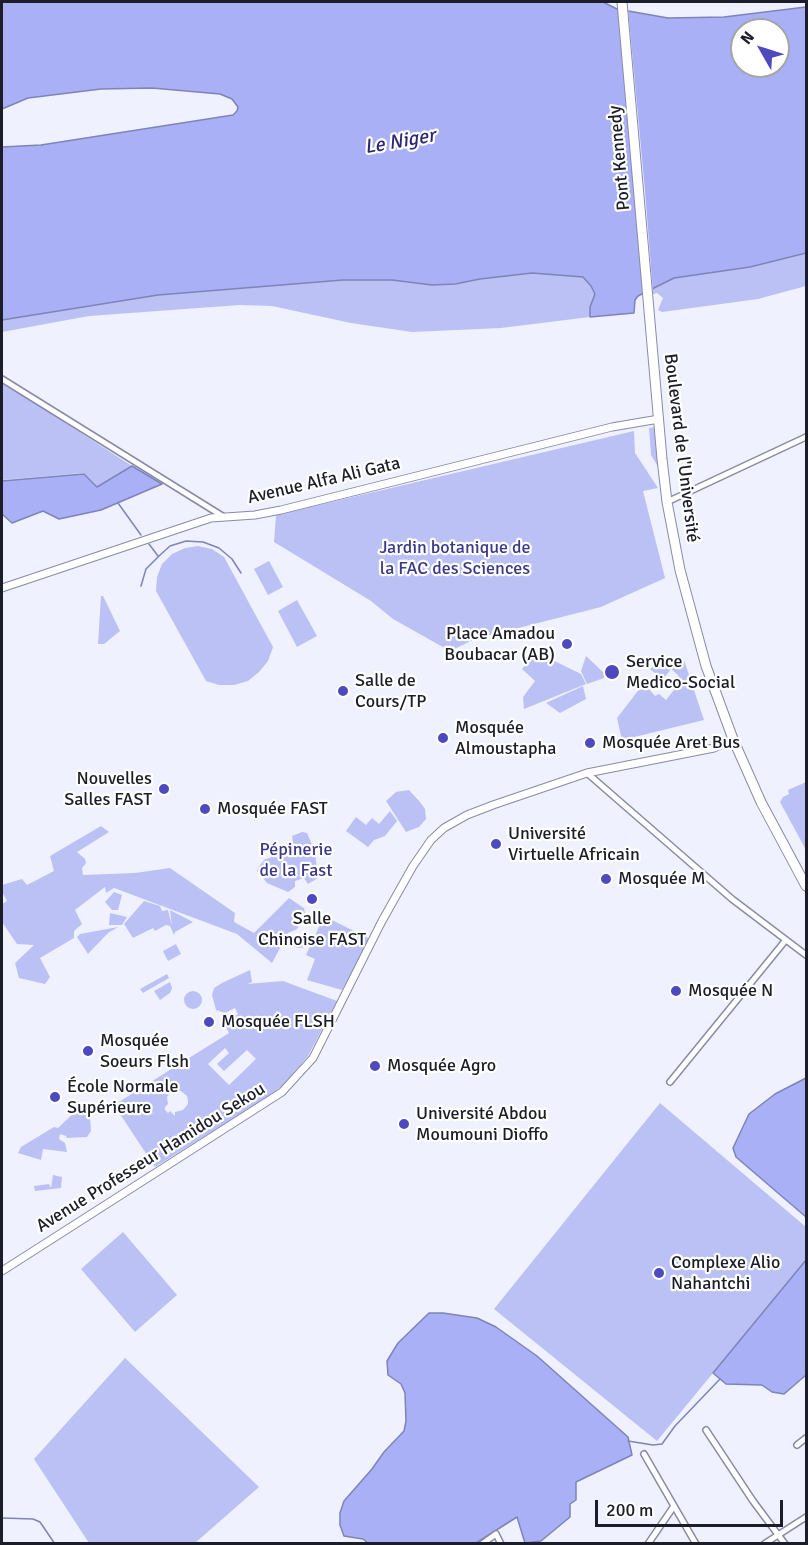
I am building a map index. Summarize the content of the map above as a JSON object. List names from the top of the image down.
{
  "streets": {
    "main road": ["Pont Kennedy", "Boulevard de l'Université"],
    "street": ["Avenue Alfa Ali Gata", "Avenue Professeur Hamidou Sekou"]
  },
  "crossings": [
    ["Pont Kennedy", "Boulevard de l'Université"],
    ["Boulevard de l'Université", "Avenue Alfa Ali Gata"],
    ["Boulevard de l'Université", "Avenue Professeur Hamidou Sekou"]
  ],
  "water": ["Le Niger"],
  "parks": ["Jardin botanique de la FAC des Sciences", "Pépinerie de la Fast"],
  "places": [
    "Place Amadou Boubacar (AB)",
    "Service Medico-Social",
    "Salle de Cours/TP",
    "Mosquée Almoustapha",
    "Mosquée Aret Bus",
    "Nouvelles Salles FAST",
    "Mosquée FAST",
    "Université Virtuelle Africain",
    "Mosquée M",
    "Salle Chinoise FAST",
    "Mosquée N",
    "Mosquée FLSH",
    "Mosquée Soeurs Flsh",
    "Mosquée Agro",
    "École Normale Supérieure",
    "Université Abdou Moumouni Dioffo",
    "Complexe Alio Nahantchi"
  ],
  "scale_bar": "200 m",
  "north": "top left"
}
